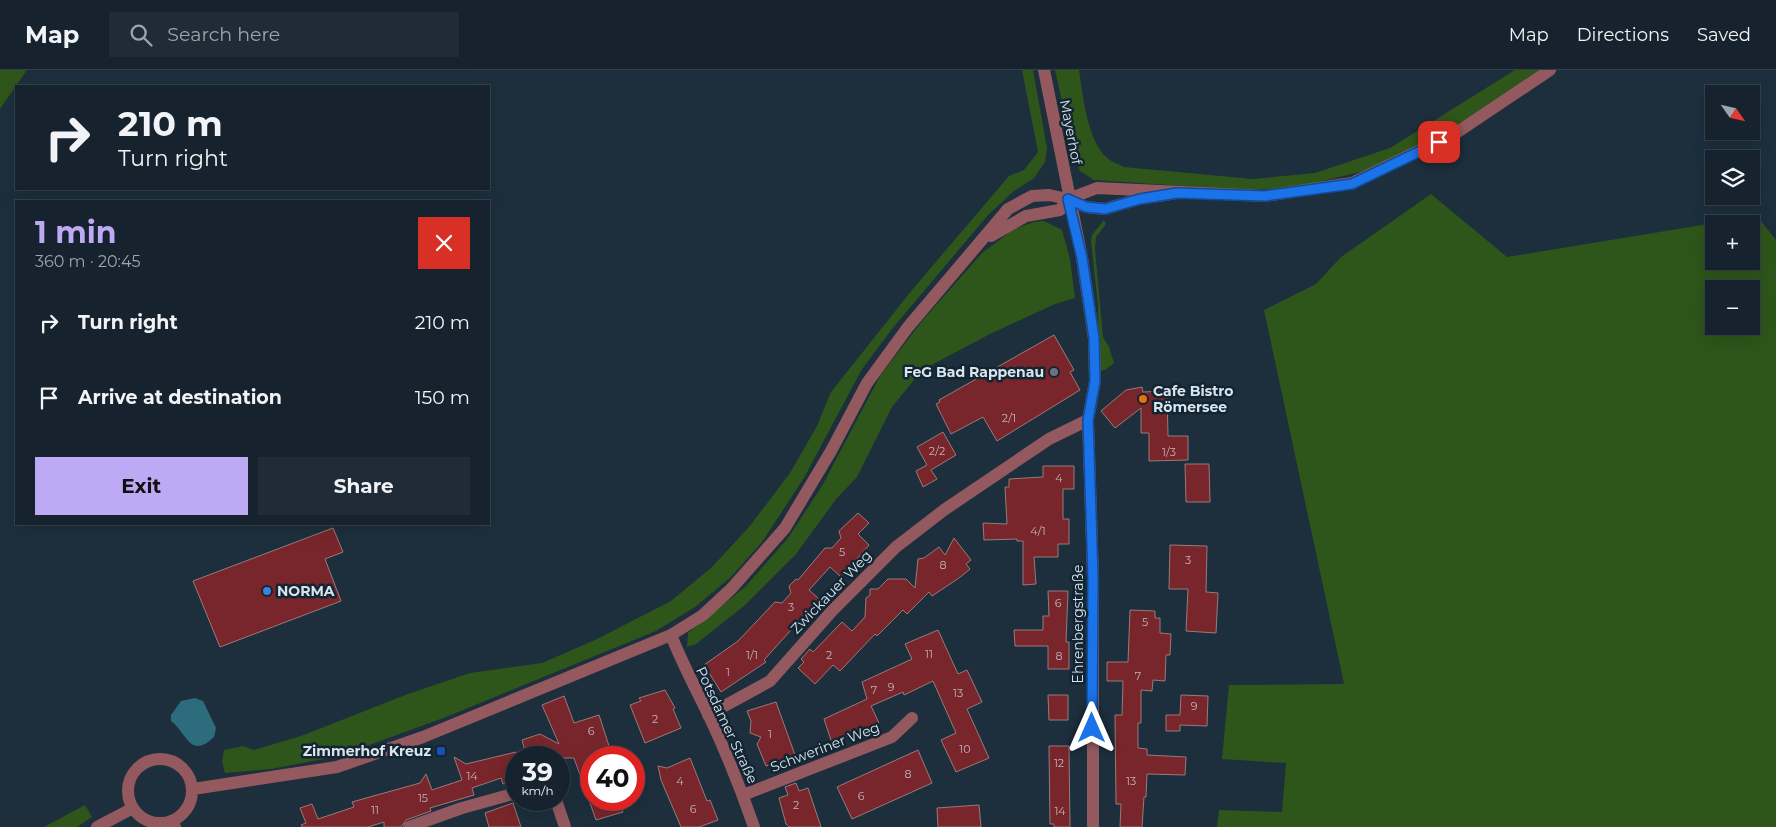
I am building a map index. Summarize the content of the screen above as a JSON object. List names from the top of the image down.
{
  "streets": {
    "street": [
      "Mayerhof",
      "Zwickauer Weg",
      "Ehrenbergstraße",
      "Potsdamer Straße",
      "Schweriner Weg"
    ]
  },
  "crossings": [
    ["Mayerhof", "Ehrenbergstraße"],
    ["Zwickauer Weg", "Ehrenbergstraße"],
    ["Zwickauer Weg", "Potsdamer Straße"],
    ["Potsdamer Straße", "Schweriner Weg"]
  ],
  "places": {
    "other": ["FeG Bad Rappenau", "Cafe Bistro Römersee", "NORMA"],
    "transit": ["Zimmerhof Kreuz"]
  },
  "house_numbers": [
    "2/1",
    "2/2",
    "1/3",
    "4",
    "4/1",
    "5",
    "3",
    "8",
    "6",
    "3",
    "5",
    "11",
    "1/1",
    "2",
    "8",
    "1",
    "7",
    "9",
    "7",
    "13",
    "9",
    "2",
    "6",
    "1",
    "10",
    "12",
    "8",
    "14",
    "4",
    "13",
    "6",
    "15",
    "2",
    "6",
    "11",
    "14"
  ],
  "north": "bottom right",
  "page": {
    "header": "Map",
    "search": "Search here",
    "nav": ["Map", "Directions", "Saved"],
    "map_buttons": ["+", "−"],
    "turn": ["210 m", "Turn right"],
    "heading": ["1 min", "360 m · 20:45"],
    "list": [
      {
        "name": "Turn right",
        "value": "210 m"
      },
      {
        "name": "Arrive at destination",
        "value": "150 m"
      }
    ],
    "buttons": ["Exit", "Share"],
    "speed": "39 km/h",
    "limit": "40"
  }
}
